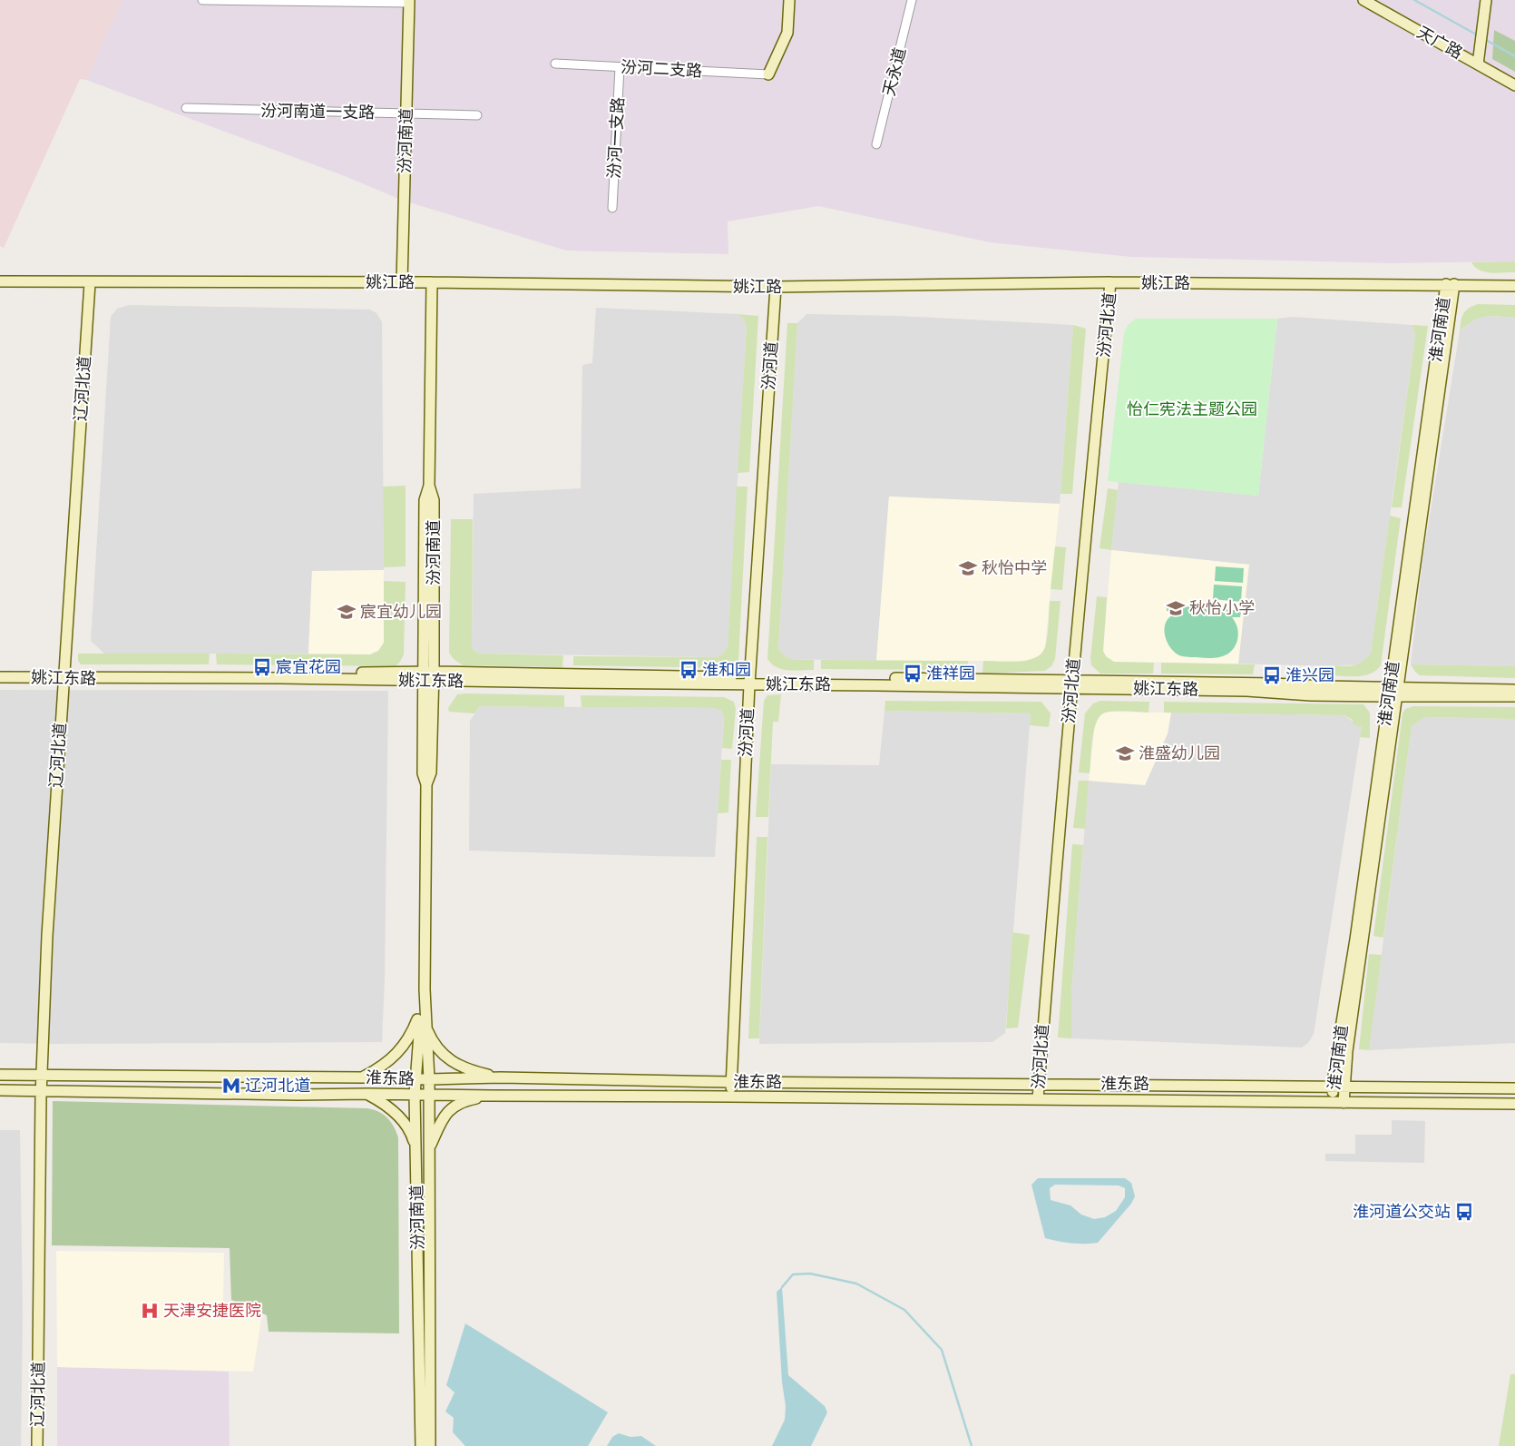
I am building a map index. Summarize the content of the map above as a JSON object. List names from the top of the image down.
{
  "streets": {
    "main road": [
      "天广路",
      "汾河南道",
      "姚江路",
      "汾河北道",
      "淮河南道",
      "汾河道",
      "辽河北道",
      "姚江东路",
      "淮东路"
    ],
    "street": [
      "汾河二支路",
      "天永道",
      "汾河南道一支路",
      "汾河一支路"
    ]
  },
  "crossings": [
    ["汾河二支路", "汾河一支路"],
    ["汾河南道一支路", "汾河南道"],
    ["汾河南道", "姚江路"],
    ["汾河南道", "姚江东路"],
    ["汾河南道", "淮东路"],
    ["姚江路", "汾河北道"],
    ["姚江路", "淮河南道"],
    ["姚江路", "汾河道"],
    ["姚江路", "辽河北道"],
    ["汾河北道", "姚江东路"],
    ["汾河北道", "淮东路"],
    ["淮河南道", "姚江东路"],
    ["淮河南道", "淮东路"],
    ["汾河道", "姚江东路"],
    ["汾河道", "淮东路"],
    ["辽河北道", "姚江东路"],
    ["辽河北道", "淮东路"]
  ],
  "parks": ["怡仁宪法主题公园"],
  "places": {
    "school or university": [
      "秋怡中学",
      "秋怡小学",
      "宸宜幼儿园",
      "淮盛幼儿园"
    ],
    "bus stop": [
      "宸宜花园",
      "淮和园",
      "淮祥园",
      "淮兴园",
      "淮河道公交站"
    ],
    "metro station": ["辽河北道"],
    "hospital": ["天津安捷医院"]
  }
}
